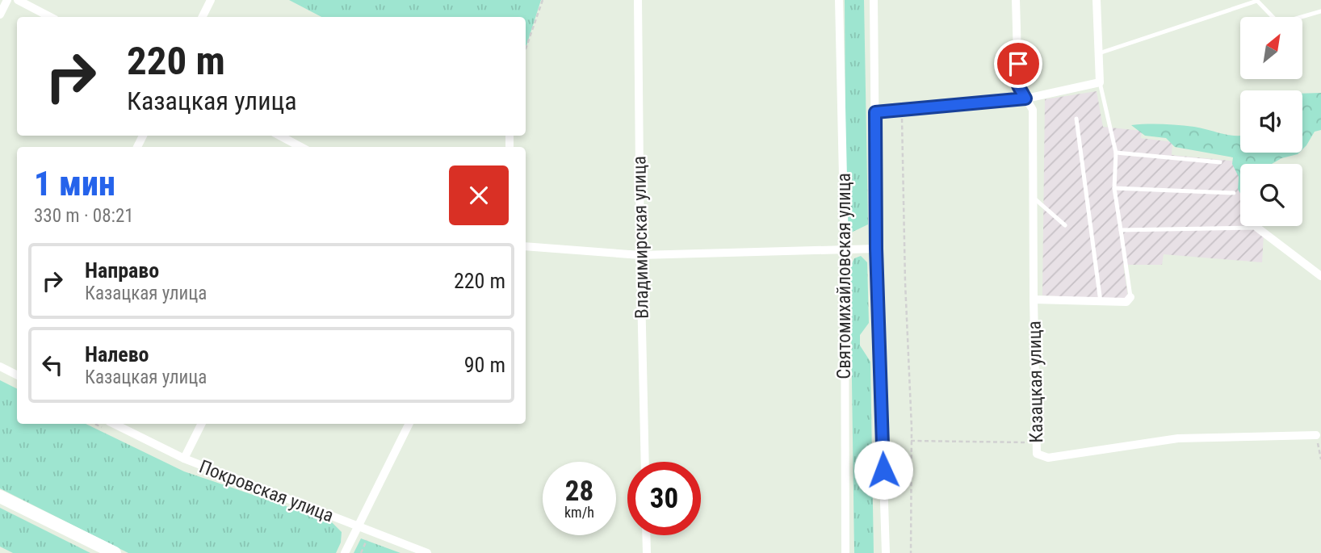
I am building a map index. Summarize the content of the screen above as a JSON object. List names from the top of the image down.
{
  "streets": {
    "street": [
      "Владимирская улица",
      "Святомихайловская улица",
      "Казацкая улица",
      "Покровская улица"
    ]
  },
  "north": "top right",
  "page": {
    "turn": ["220 m", "Казацкая улица"],
    "heading": ["1 мин", "330 m · 08:21"],
    "list": [
      {
        "name": "Направо",
        "note": "Казацкая улица",
        "value": "220 m"
      },
      {
        "name": "Налево",
        "note": "Казацкая улица",
        "value": "90 m"
      }
    ],
    "speed": "28 km/h",
    "limit": "30"
  }
}
